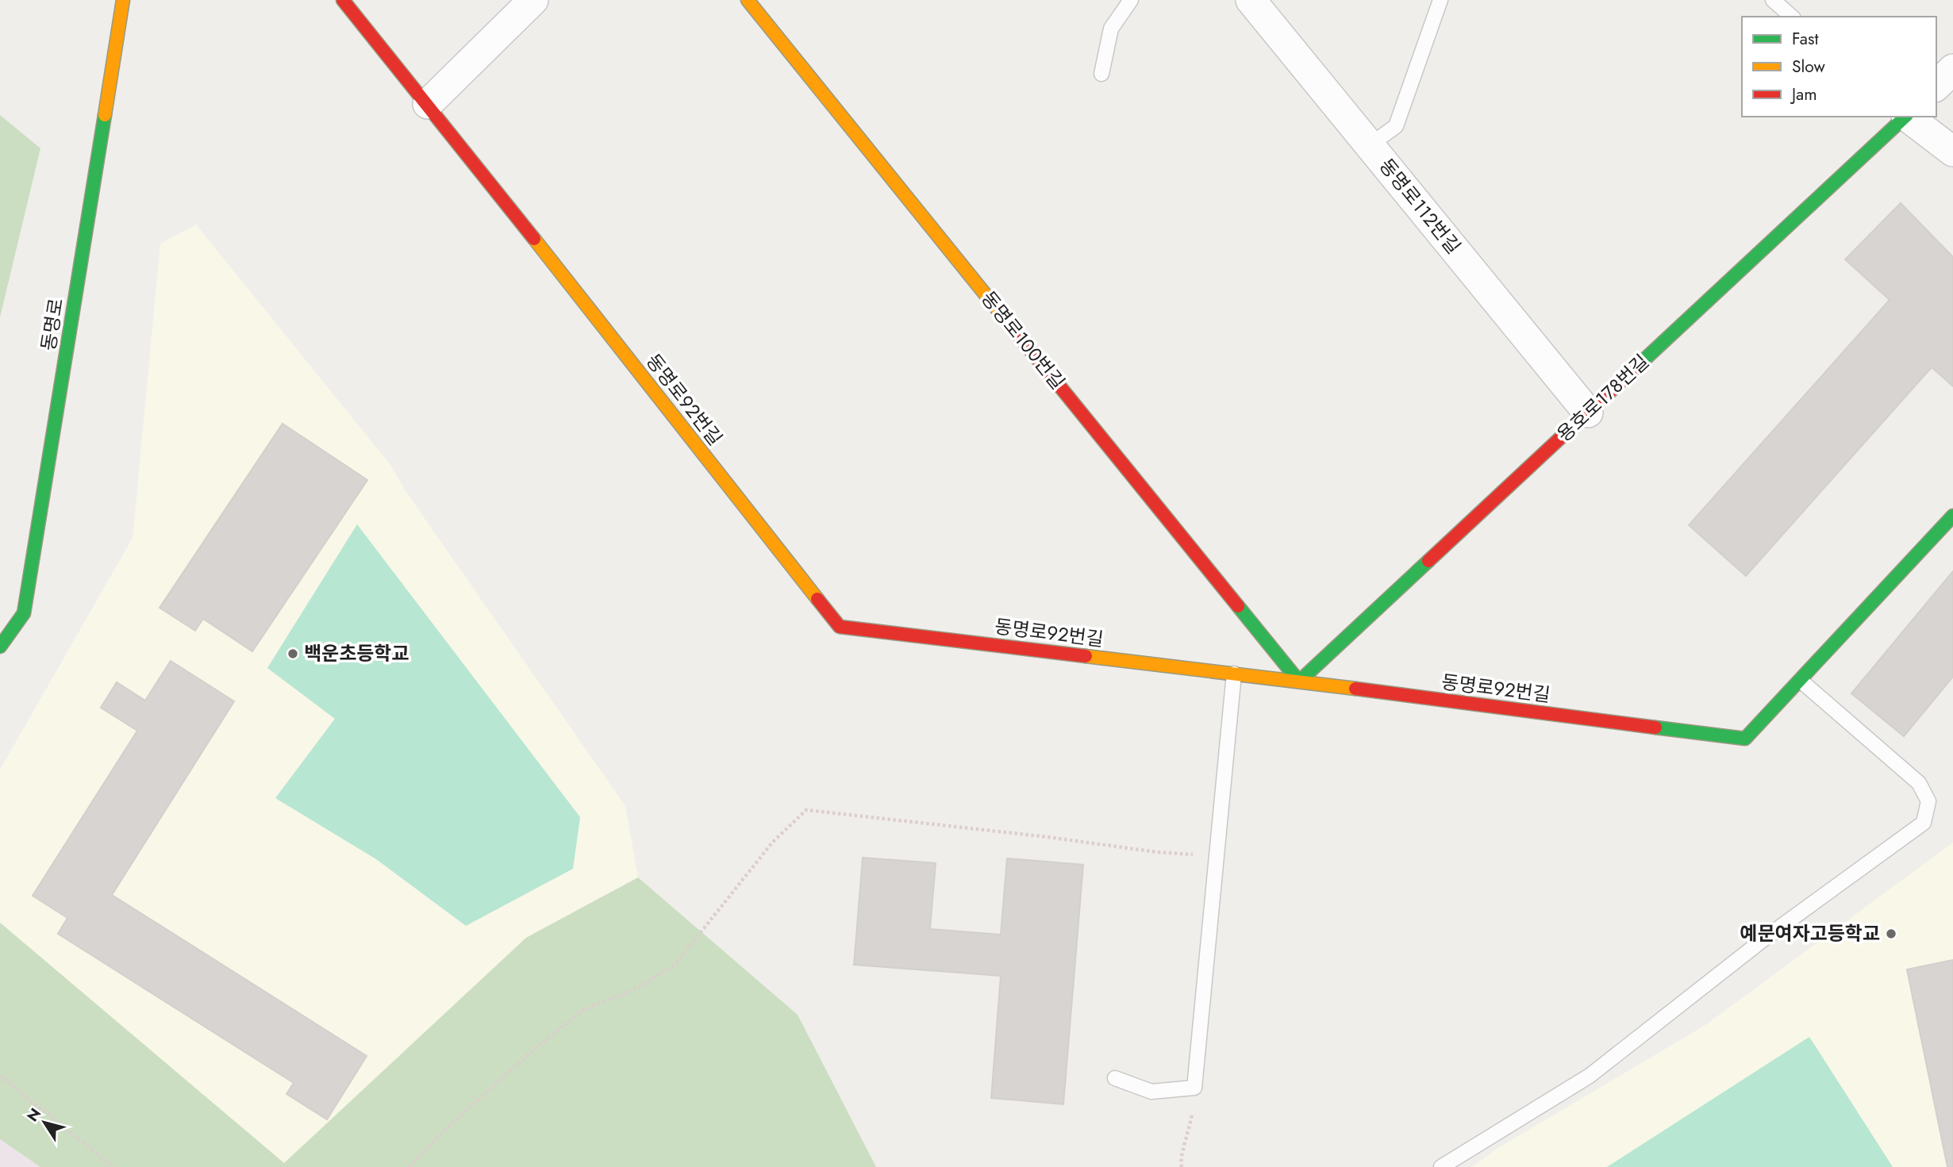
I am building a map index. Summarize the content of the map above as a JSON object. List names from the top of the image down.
{
  "streets": {
    "street": [
      "동명로112번길",
      "동명로",
      "동명로100번길",
      "용호로178번길",
      "동명로92번길"
    ]
  },
  "crossings": [
    ["동명로112번길", "용호로178번길"],
    ["동명로100번길", "용호로178번길"],
    ["동명로100번길", "동명로92번길"],
    ["용호로178번길", "동명로92번길"]
  ],
  "places": ["백운초등학교", "예문여자고등학교"],
  "legend": ["Fast", "Slow", "Jam"],
  "north": "top left"
}
